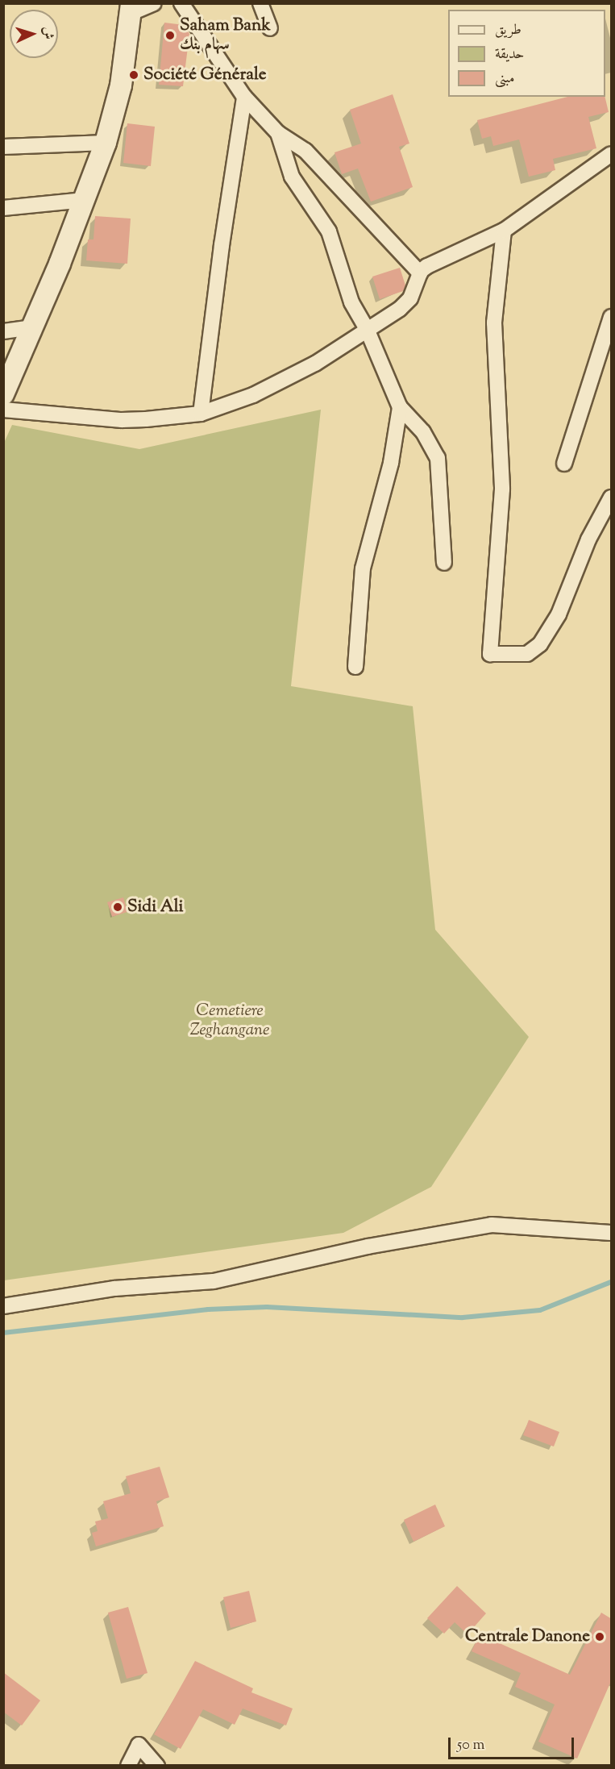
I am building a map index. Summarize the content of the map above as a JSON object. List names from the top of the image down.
{
  "parks": ["Cemetiere Zeghangane"],
  "places": [
    "Saham Bank سهام بنك",
    "Société Générale",
    "Sidi Ali",
    "Centrale Danone"
  ],
  "legend": ["طريق", "حديقة", "مبنى"],
  "scale_bar": "50 m",
  "north": "right"
}
